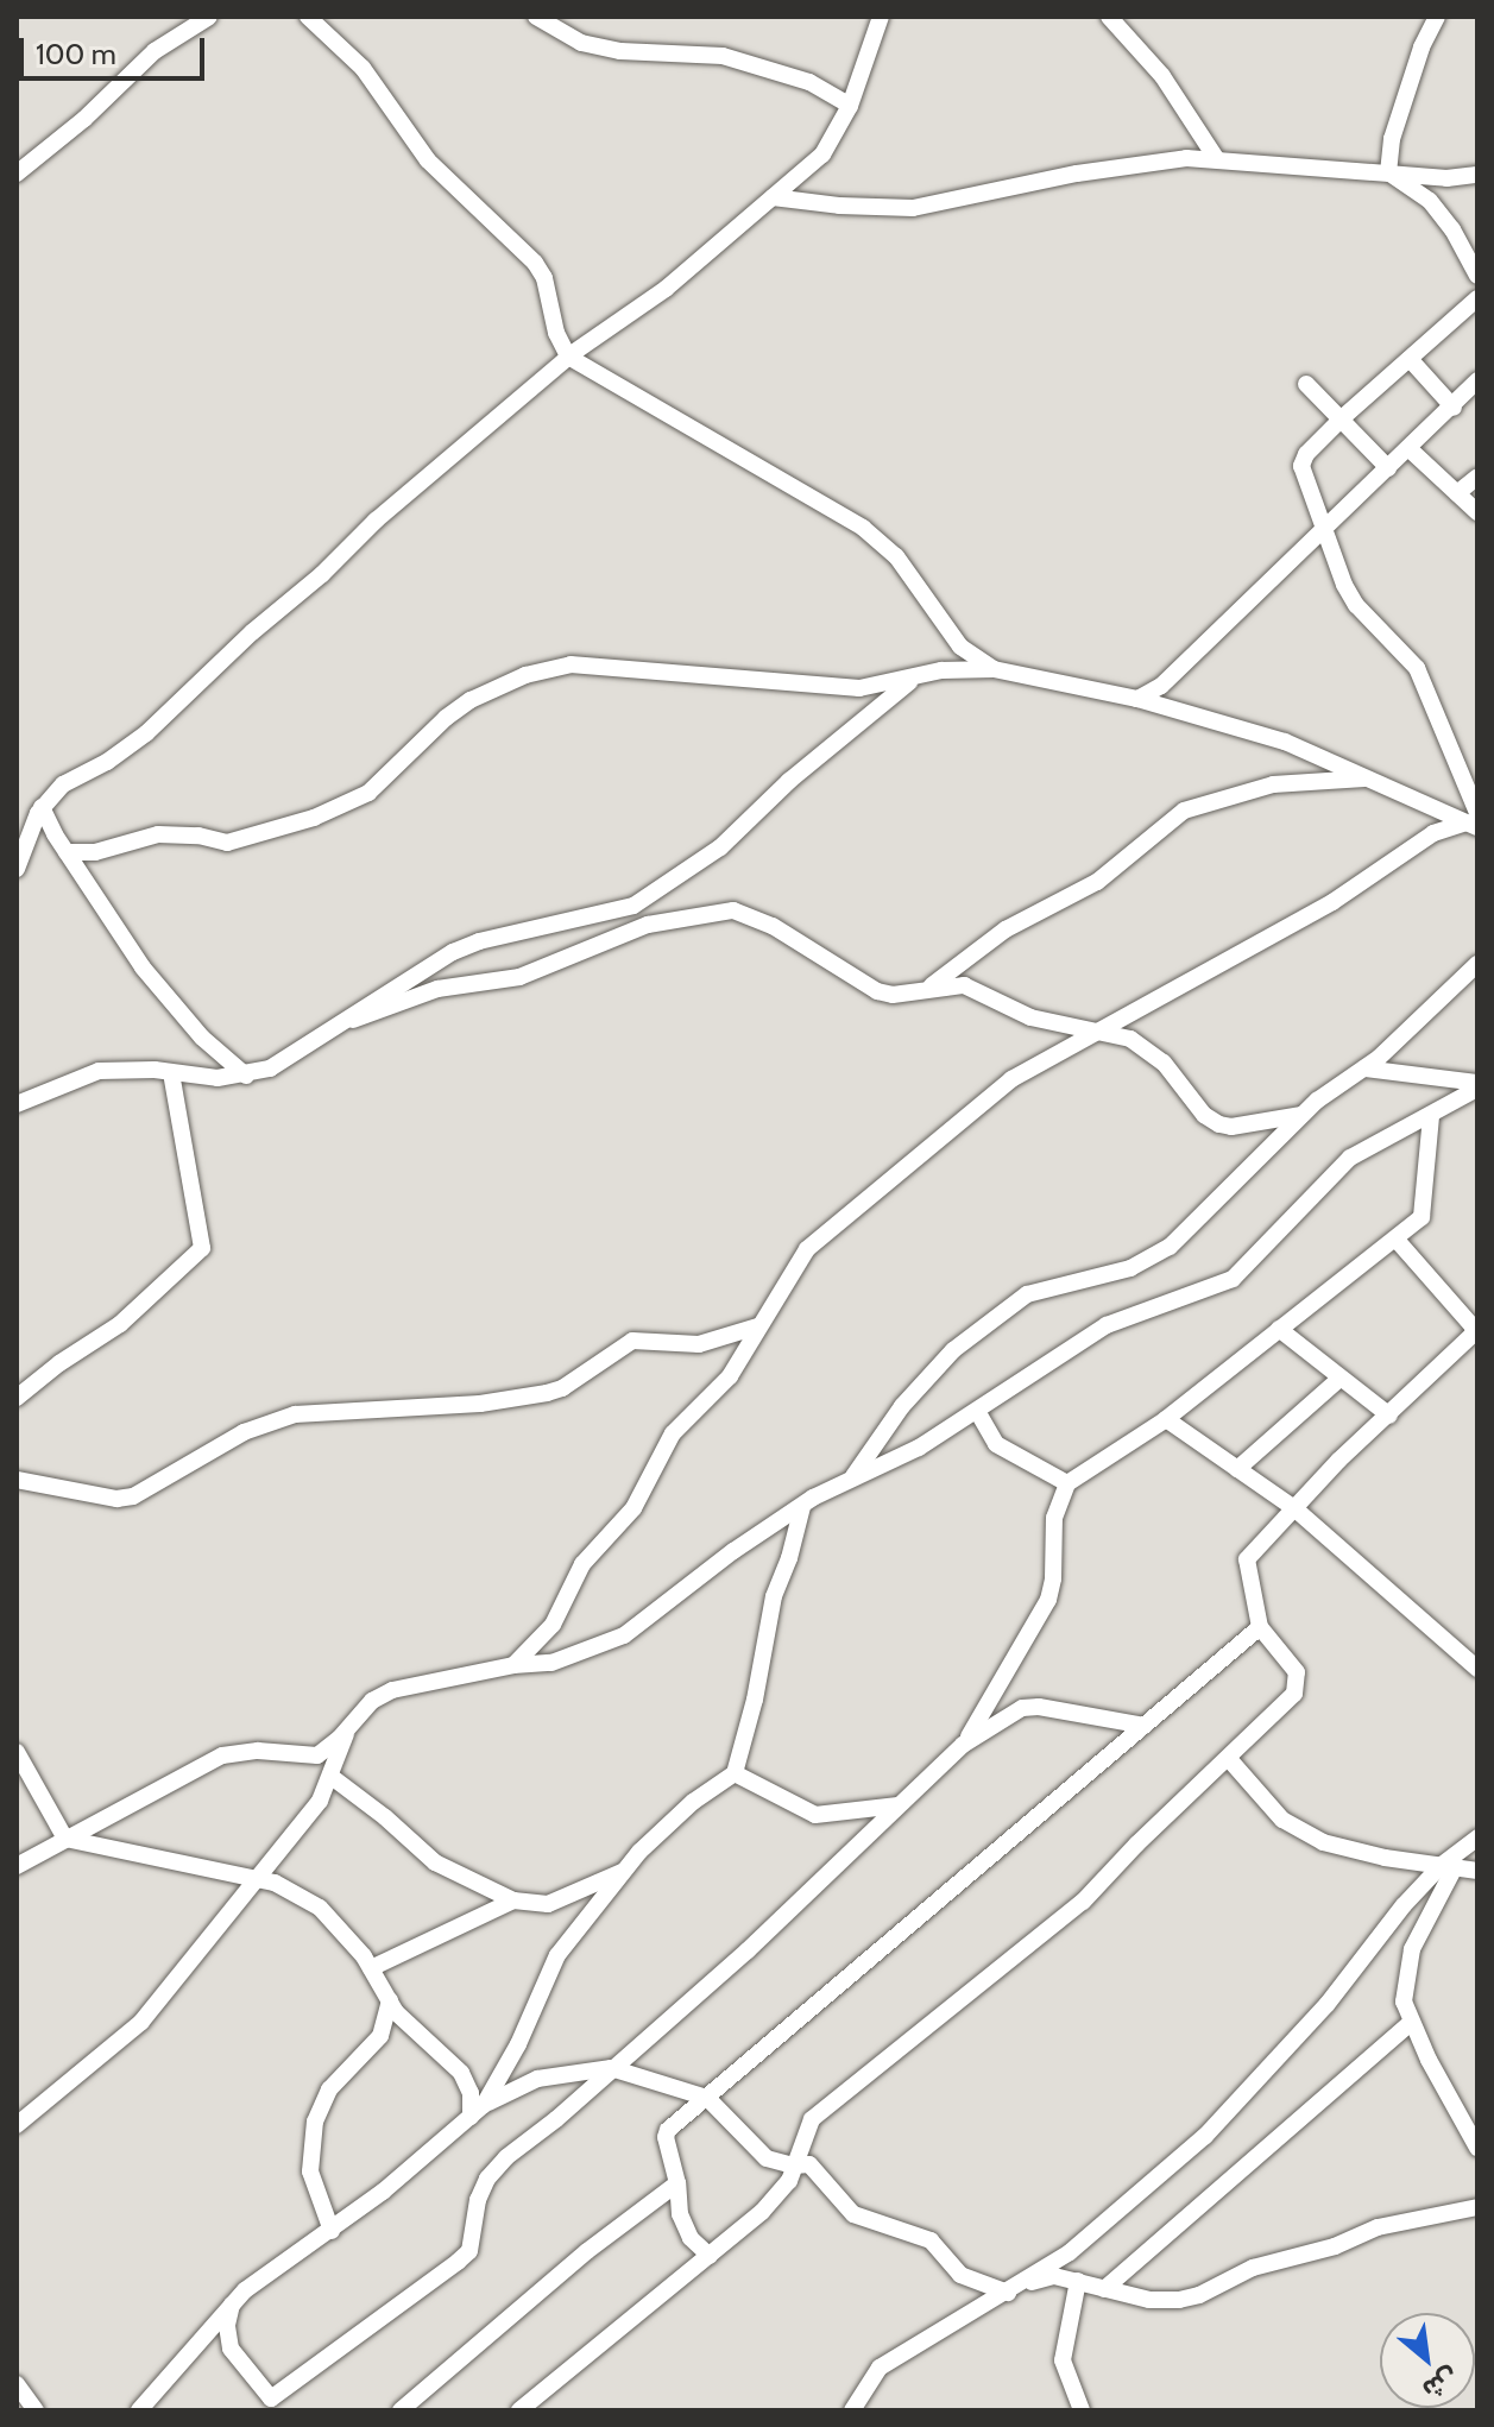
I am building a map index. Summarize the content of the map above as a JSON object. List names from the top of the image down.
{
  "scale_bar": "100 m",
  "north": "bottom right"
}
